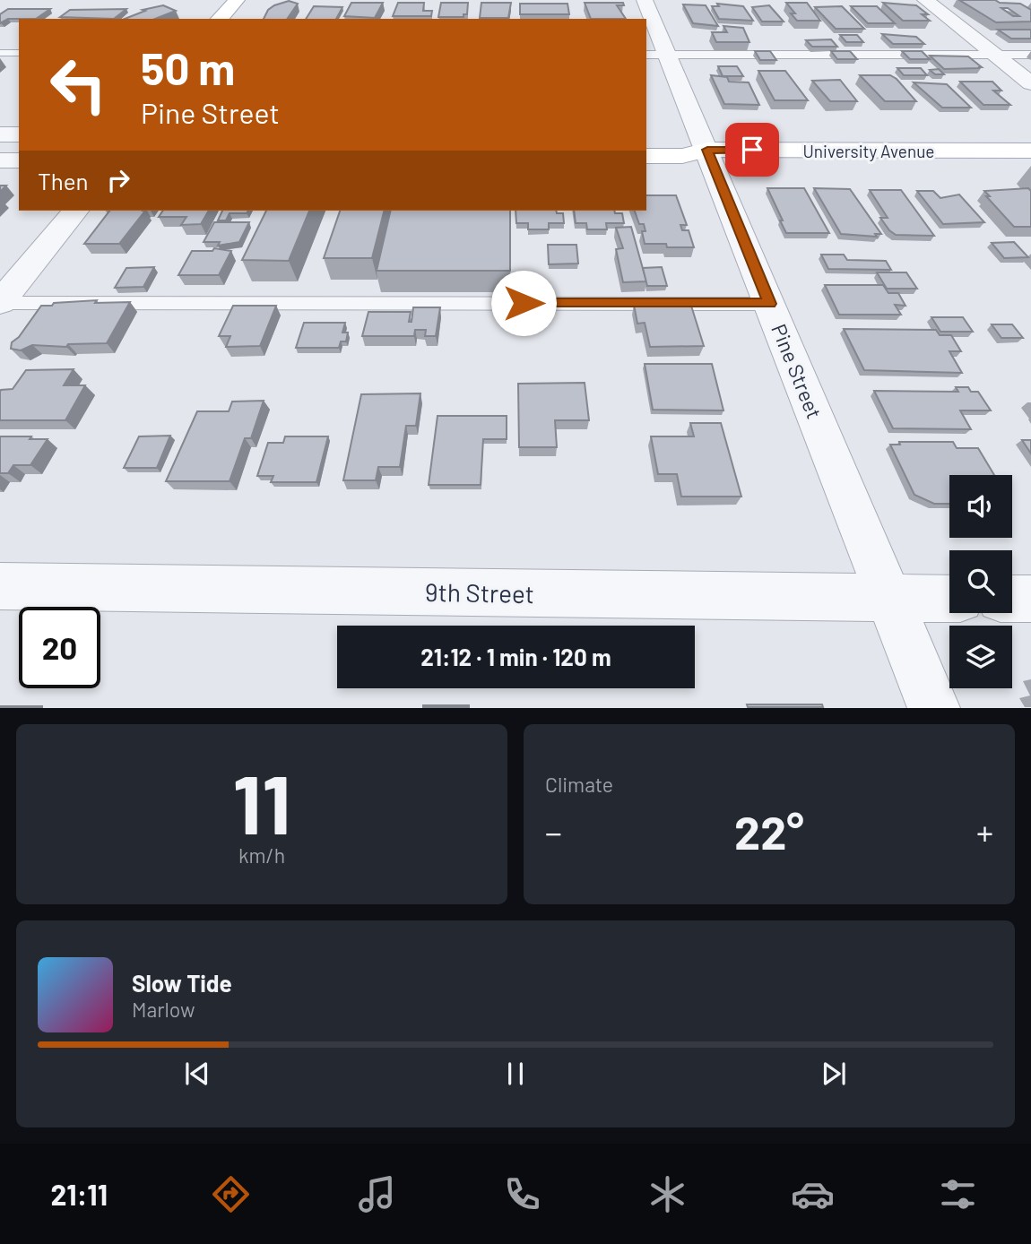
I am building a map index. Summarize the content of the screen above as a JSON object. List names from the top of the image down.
{
  "streets": {
    "main road": ["University Avenue"],
    "street": ["Pine Street", "9th Street"]
  },
  "crossings": [
    ["University Avenue", "Pine Street"],
    ["Pine Street", "9th Street"]
  ],
  "page": {
    "turn": ["50 m", "Pine Street"],
    "then": "Then",
    "limit": "20",
    "trip": "21:12 · 1 min · 120 m",
    "tile": [
      ["11", "km/h"],
      "Climate"
    ],
    "heat": ["−", "22°", "+"],
    "song": ["Slow Tide", "Marlow"],
    "tabs": "21:11"
  }
}
